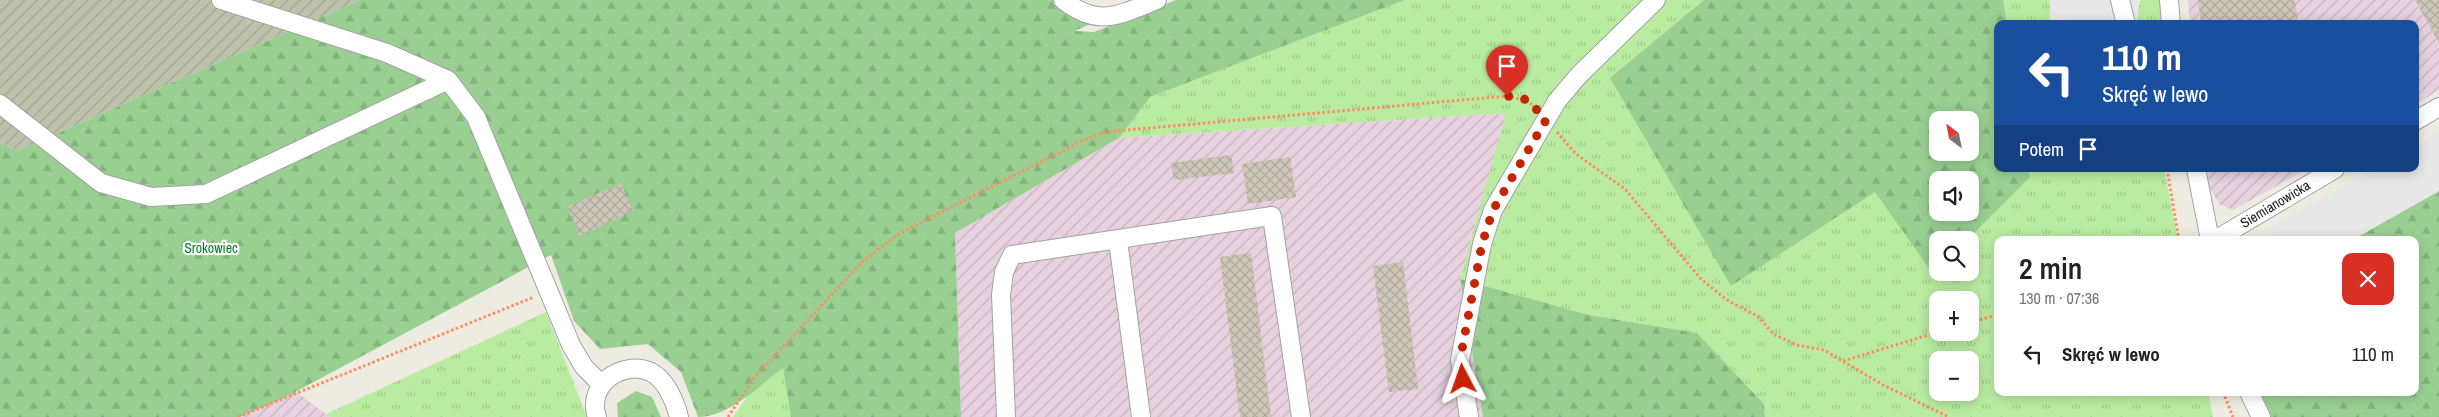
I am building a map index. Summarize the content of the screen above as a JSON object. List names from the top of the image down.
{
  "streets": {
    "street": ["Siemianowicka"]
  },
  "parks": ["Srokowiec"],
  "north": "top left",
  "page": {
    "turn": ["110 m", "Skręć w lewo"],
    "map_buttons": ["+", "−"],
    "then": "Potem",
    "heading": ["2 min", "130 m · 07:36"],
    "list": [
      {
        "name": "Skręć w lewo",
        "value": "110 m"
      }
    ]
  }
}
